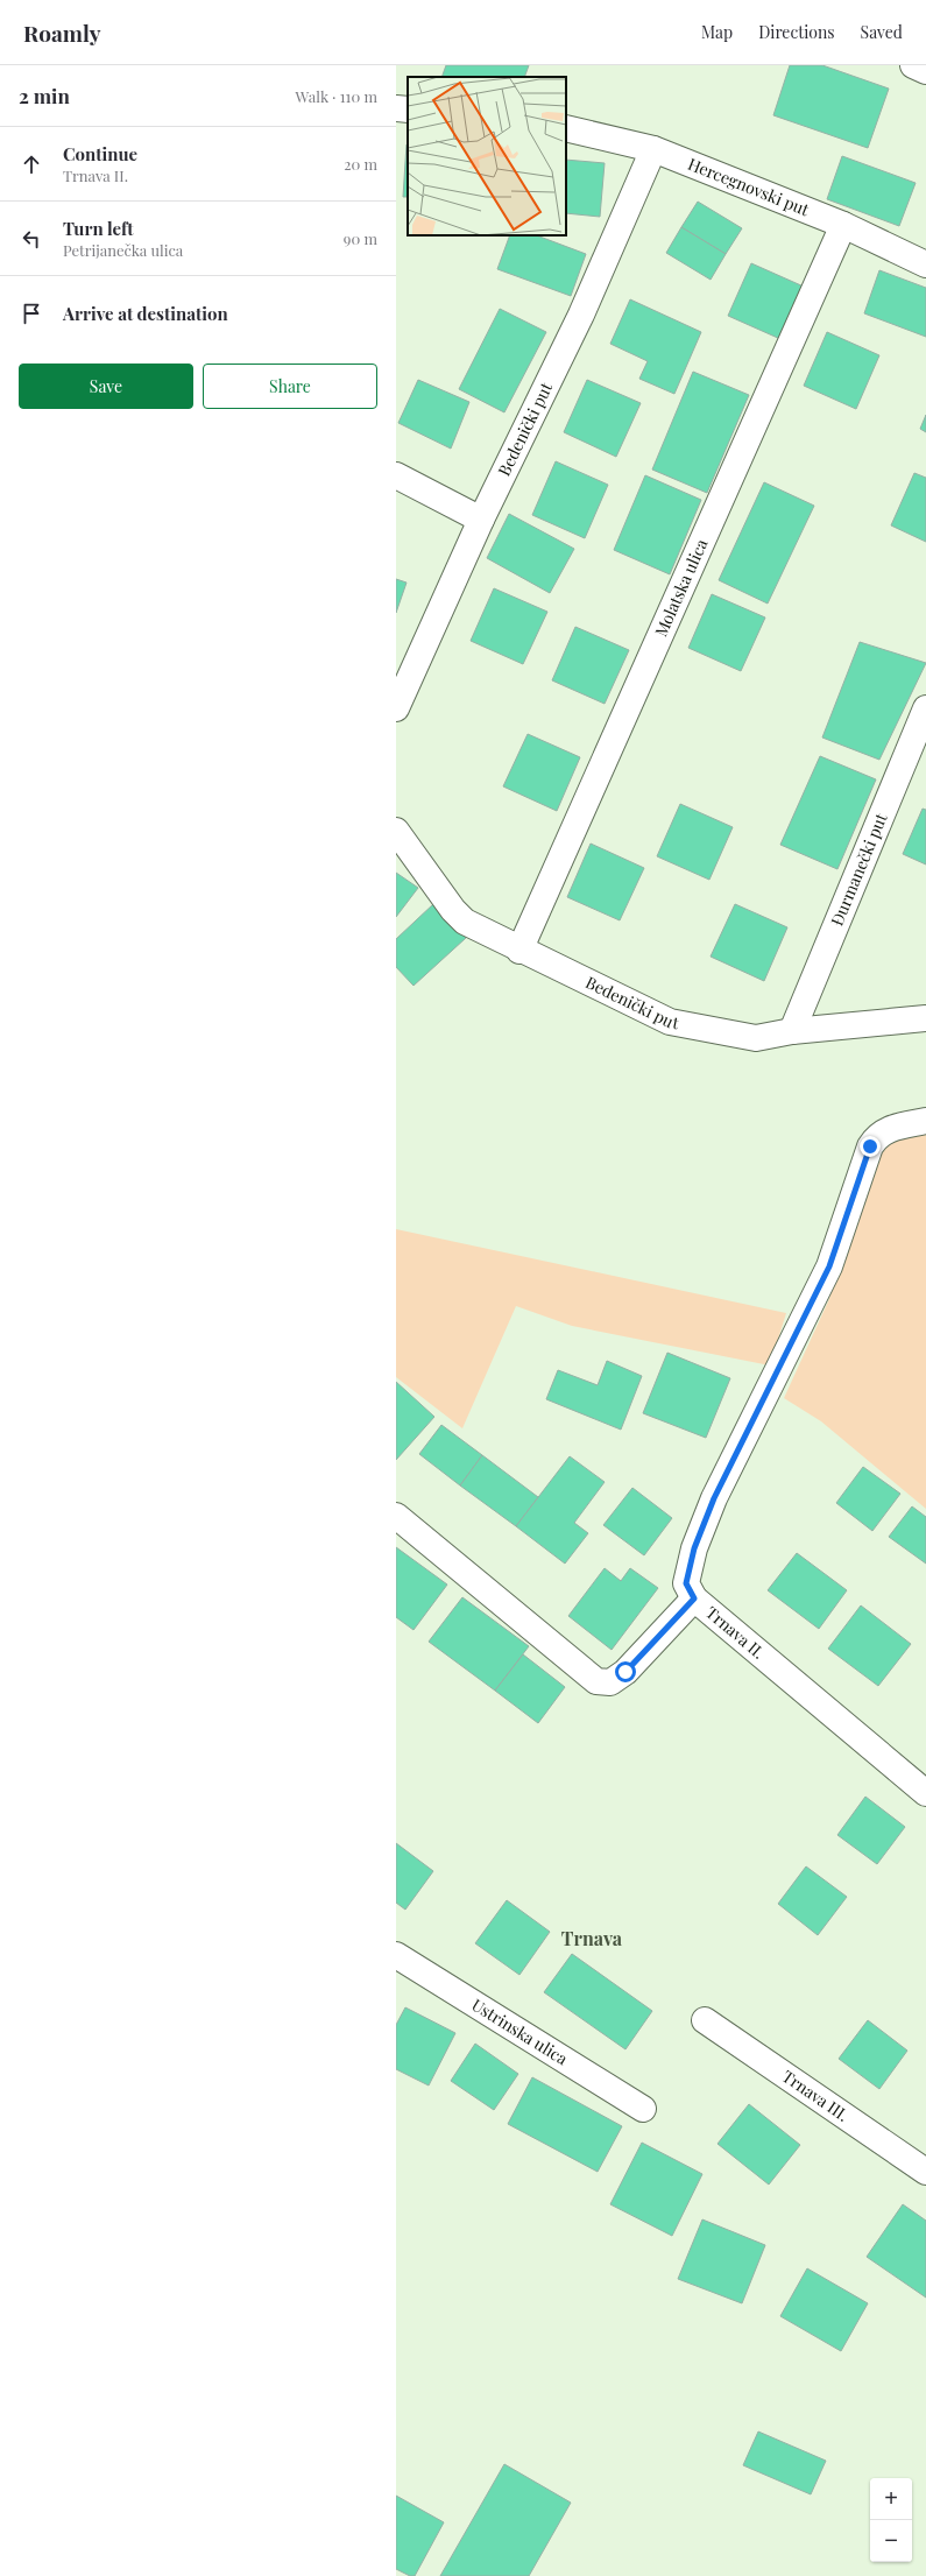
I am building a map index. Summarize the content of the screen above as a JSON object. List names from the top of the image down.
{
  "streets": {
    "street": [
      "Hercegnovski put",
      "Bedenički put",
      "Molatska ulica",
      "Đurmanečki put",
      "Trnava II.",
      "Ustrinska ulica",
      "Trnava III."
    ]
  },
  "crossings": [
    ["Hercegnovski put", "Bedenički put"],
    ["Hercegnovski put", "Molatska ulica"],
    ["Bedenički put", "Molatska ulica"],
    ["Bedenički put", "Đurmanečki put"]
  ],
  "districts": ["Trnava"],
  "page": {
    "header": "Roamly",
    "nav": ["Map", "Directions", "Saved"],
    "heading": ["2 min", "Walk · 110 m"],
    "list": [
      ["Continue", "Trnava II.", "20 m"],
      ["Turn left", "Petrijanečka ulica", "90 m"],
      "Arrive at destination"
    ],
    "buttons": ["Save", "Share"],
    "map_buttons": ["+", "−"]
  }
}
